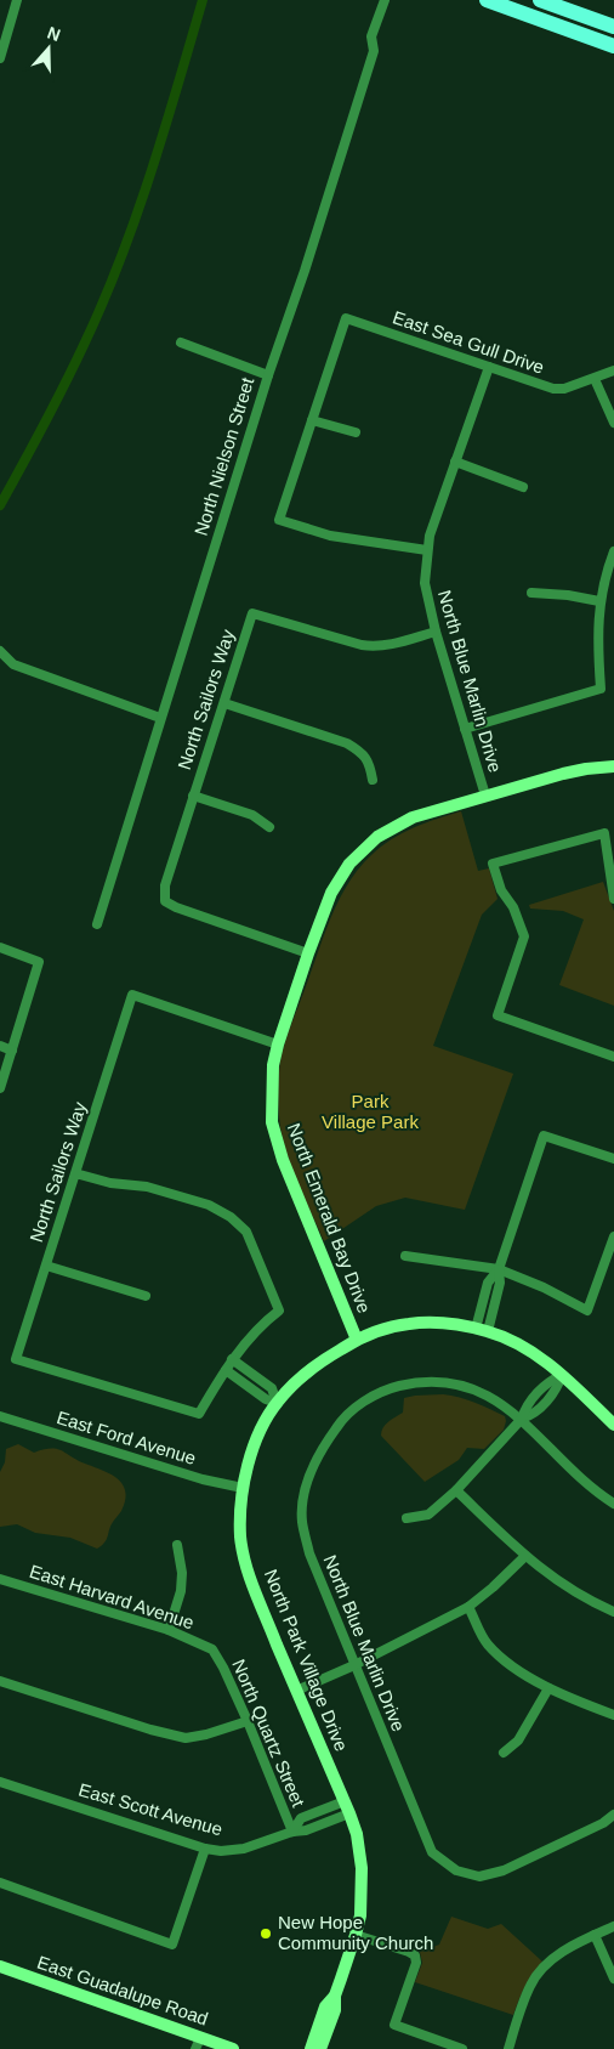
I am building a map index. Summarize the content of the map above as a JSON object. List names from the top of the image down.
{
  "streets": {
    "street": [
      "East Sea Gull Drive",
      "North Nielson Street",
      "North Blue Marlin Drive",
      "North Sailors Way",
      "North Emerald Bay Drive",
      "East Ford Avenue",
      "East Harvard Avenue",
      "North Park Village Drive",
      "North Quartz Street",
      "East Scott Avenue",
      "East Guadalupe Road"
    ]
  },
  "crossings": [
    ["East Sea Gull Drive", "North Blue Marlin Drive"],
    ["North Blue Marlin Drive", "North Sailors Way"],
    ["North Blue Marlin Drive", "North Emerald Bay Drive"],
    ["North Sailors Way", "North Emerald Bay Drive"],
    ["North Emerald Bay Drive", "North Park Village Drive"],
    ["East Ford Avenue", "North Park Village Drive"],
    ["East Harvard Avenue", "North Quartz Street"],
    ["North Park Village Drive", "East Scott Avenue"],
    ["North Quartz Street", "East Scott Avenue"]
  ],
  "parks": ["Park Village Park"],
  "places": ["New Hope Community Church"],
  "north": "top"
}
